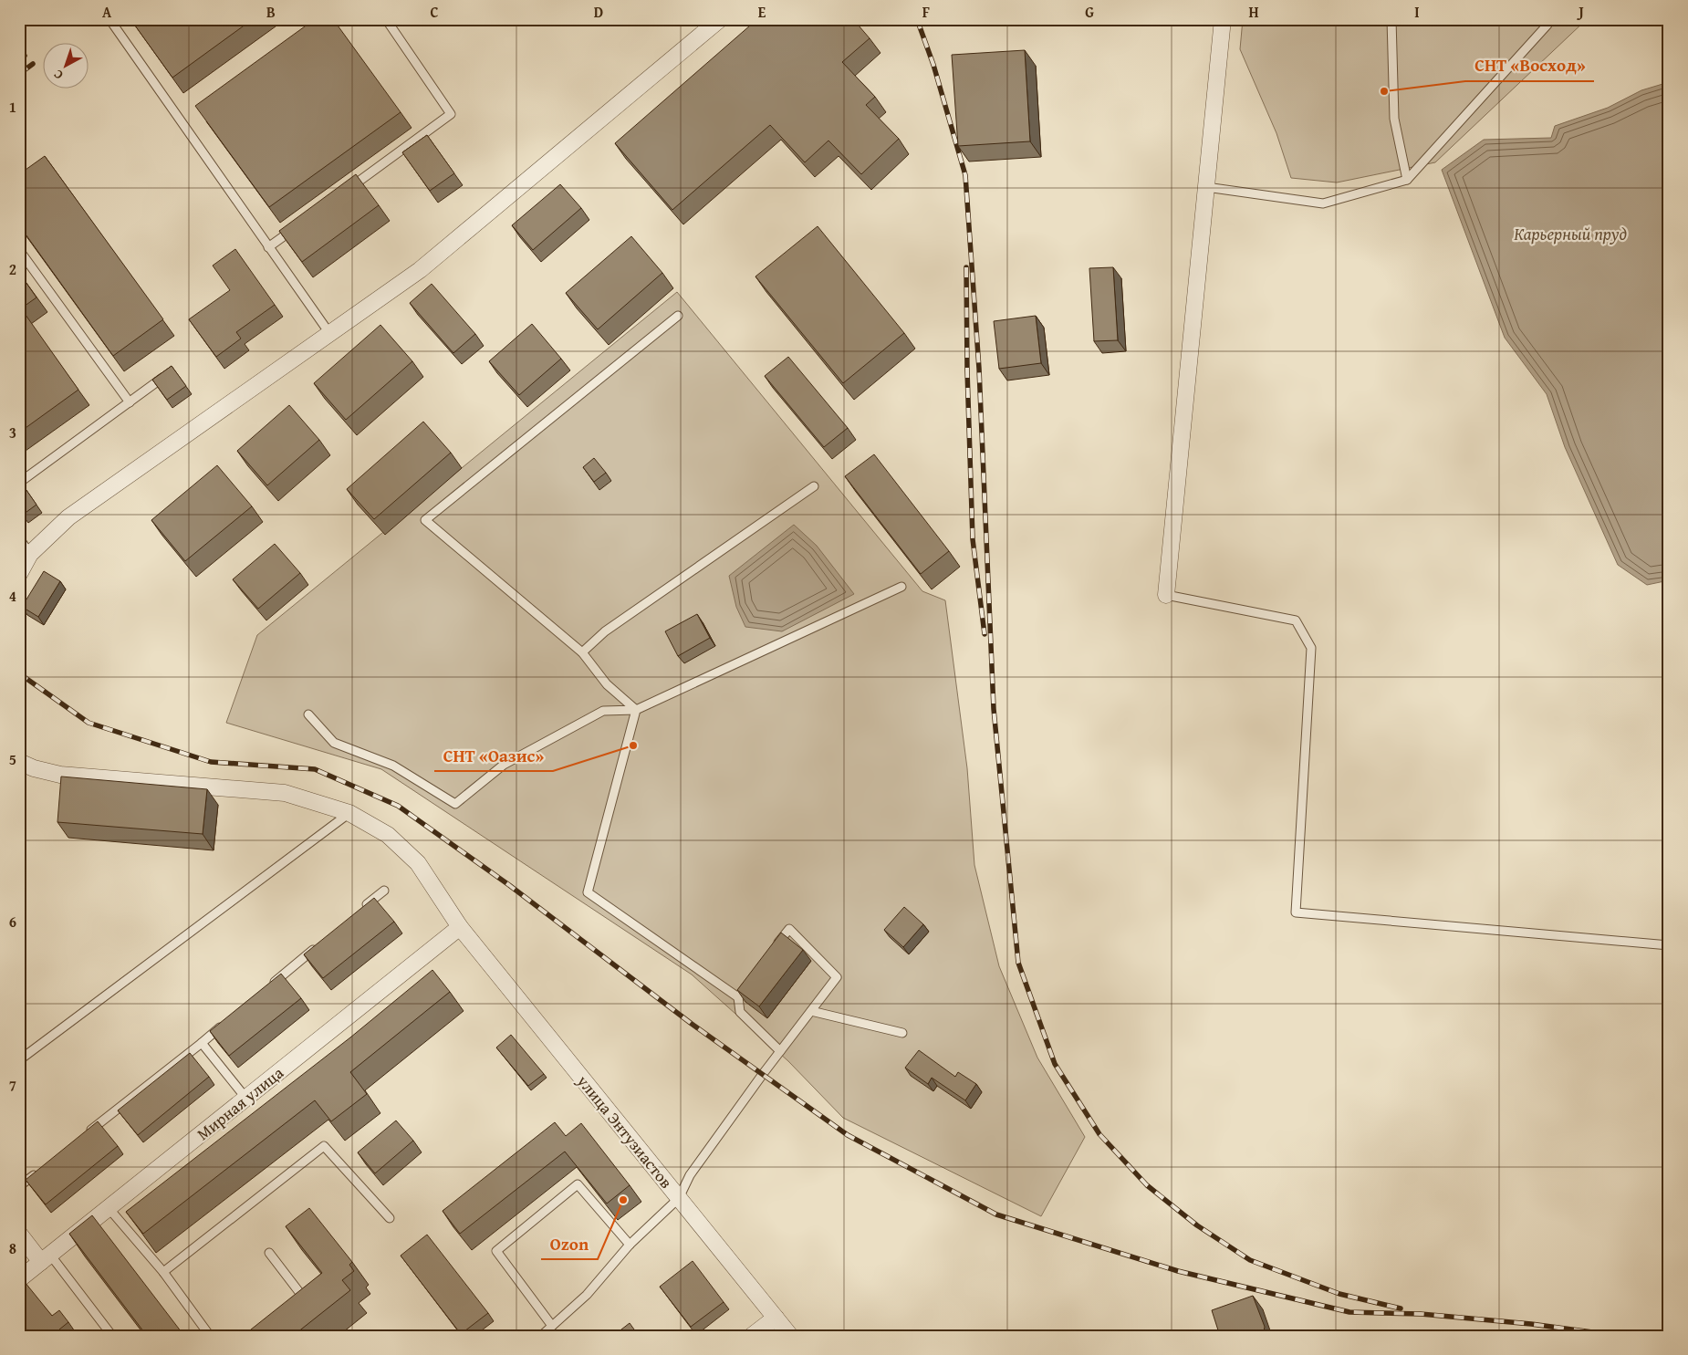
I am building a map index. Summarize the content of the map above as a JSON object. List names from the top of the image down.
{
  "streets": {
    "street": ["Мирная улица", "улица Энтузиастов"]
  },
  "crossings": [
    ["Мирная улица", "улица Энтузиастов"]
  ],
  "water": ["Карьерный пруд"],
  "places": ["СНТ «Восход»", "СНТ «Оазис»", "Ozon"],
  "north": "bottom left",
  "grid": {
    "columns": [
      "A",
      "B",
      "C",
      "D",
      "E",
      "F",
      "G",
      "H",
      "I",
      "J"
    ],
    "rows": [
      "1",
      "2",
      "3",
      "4",
      "5",
      "6",
      "7",
      "8"
    ]
  }
}
